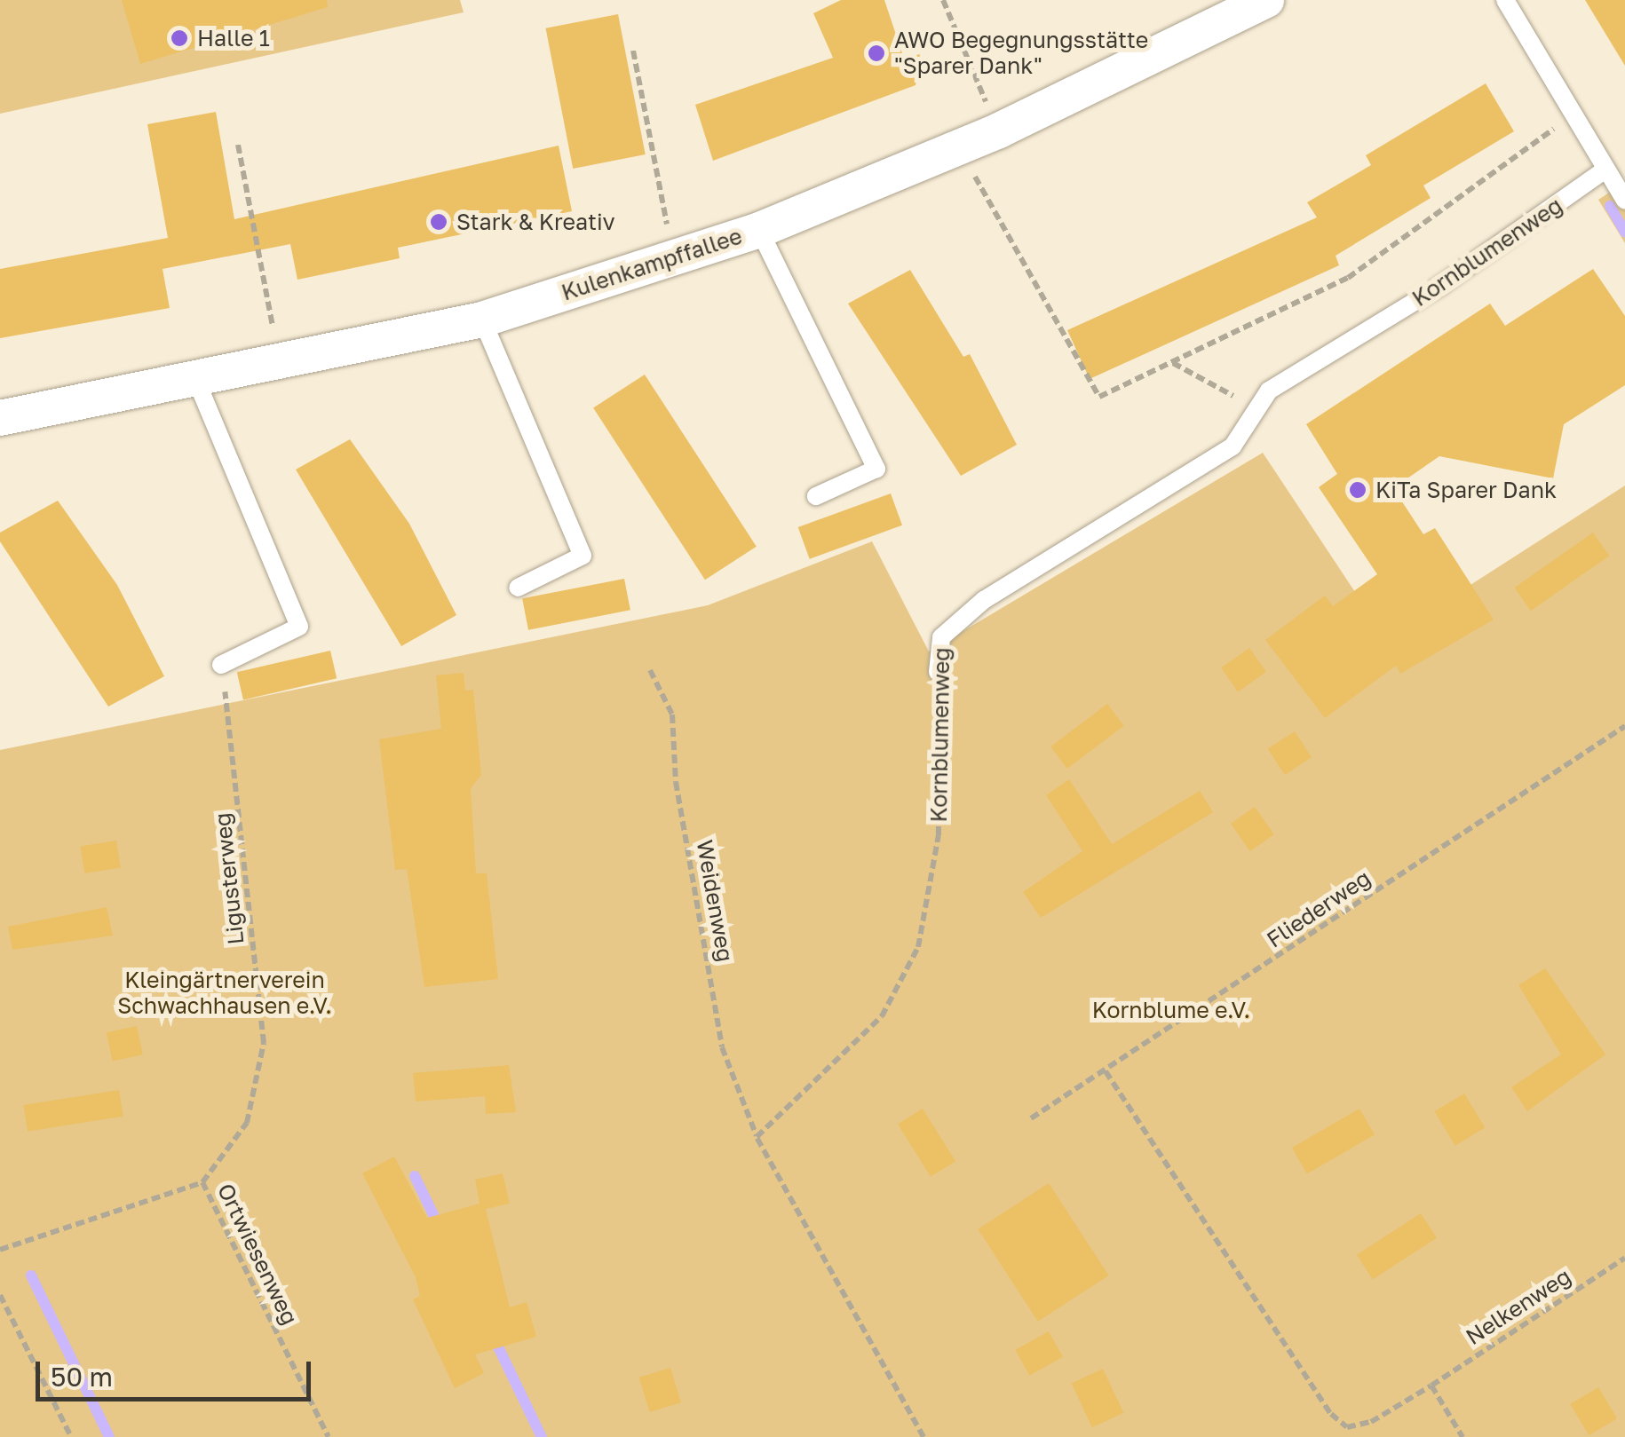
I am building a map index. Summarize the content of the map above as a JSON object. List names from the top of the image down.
{
  "streets": {
    "street": ["Kulenkampffallee"],
    "lane": ["Kornblumenweg"],
    "path": [
      "Ligusterweg",
      "Weidenweg",
      "Fliederweg",
      "Ortwiesenweg",
      "Nelkenweg"
    ]
  },
  "crossings": [
    ["Kornblumenweg", "Weidenweg"],
    ["Ligusterweg", "Ortwiesenweg"],
    ["Fliederweg", "Nelkenweg"]
  ],
  "parks": ["Kleingärtnerverein Schwachhausen e.V.", "Kornblume e.V."],
  "places": [
    "Halle 1",
    "AWO Begegnungsstätte \"Sparer Dank\"",
    "Stark & Kreativ",
    "KiTa Sparer Dank"
  ],
  "scale_bar": "50 m"
}
